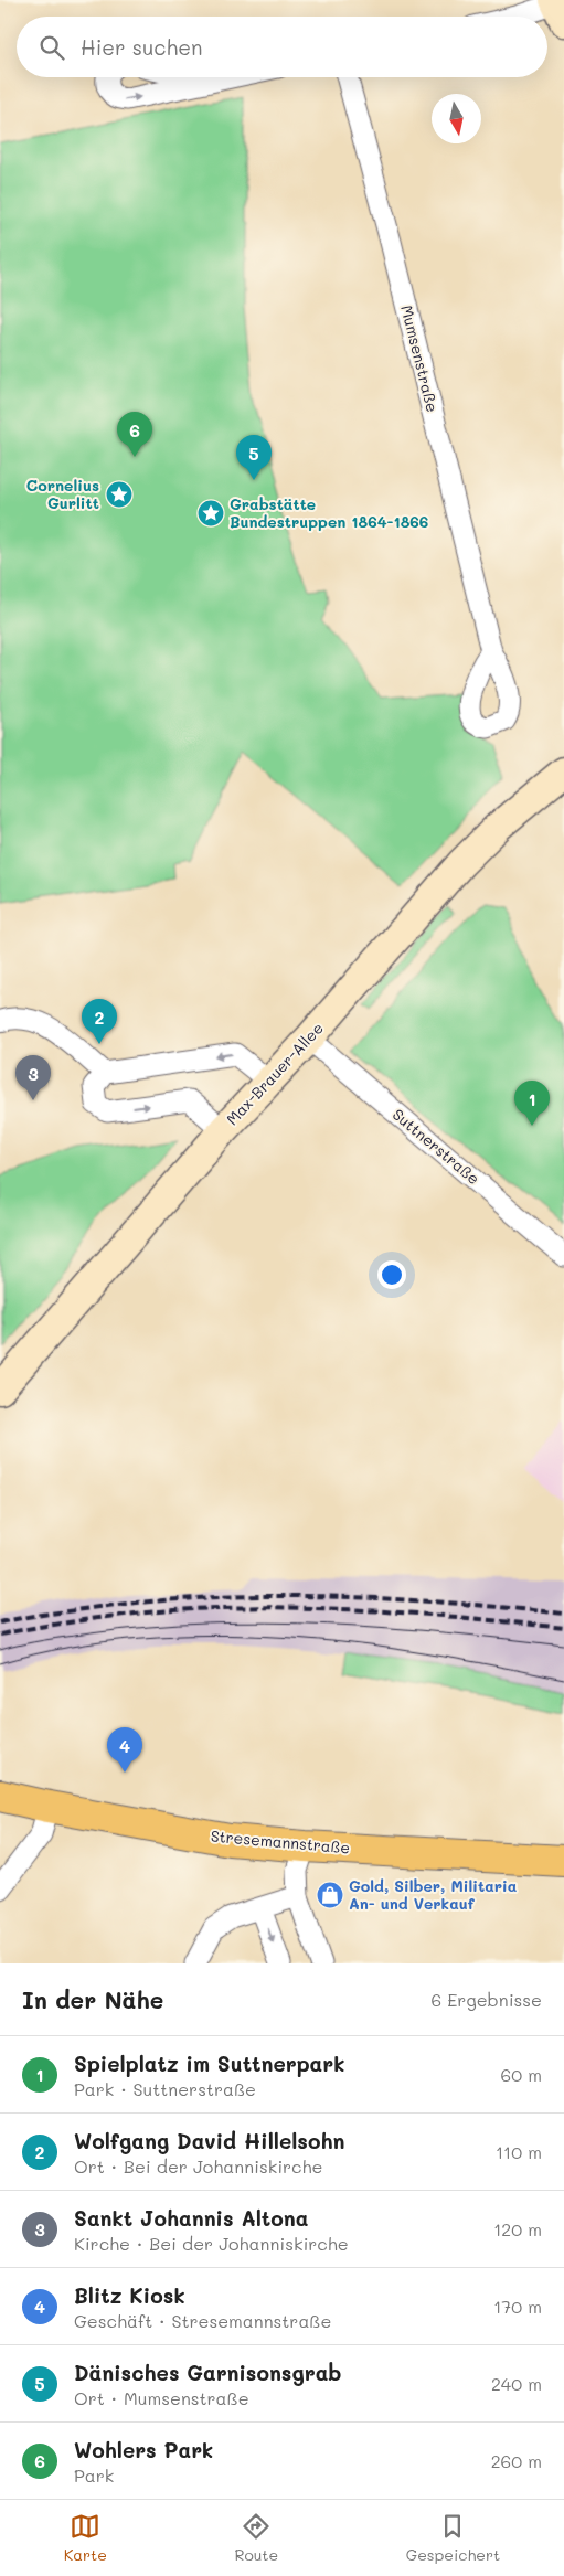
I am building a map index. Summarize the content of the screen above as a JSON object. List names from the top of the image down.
{
  "streets": {
    "main road": ["Max-Brauer-Allee", "Stresemannstraße"],
    "street": ["Mumsenstraße", "Suttnerstraße"]
  },
  "crossings": [
    ["Max-Brauer-Allee", "Suttnerstraße"]
  ],
  "places": {
    "place": ["Cornelius Gurlitt", "Grabstätte Bundestruppen 1864-1866"],
    "shop": ["Gold, Silber, Militaria An- und Verkauf"]
  },
  "north": "bottom",
  "page": {
    "search": "Hier suchen",
    "pins": [
      "6",
      "5",
      "2",
      "3",
      "1",
      "4"
    ],
    "heading": ["In der Nähe", "6 Ergebnisse"],
    "list": [
      {
        "mark": "1",
        "name": "Spielplatz im Suttnerpark",
        "note": "Park · Suttnerstraße",
        "value": "60 m"
      },
      {
        "mark": "2",
        "name": "Wolfgang David Hillelsohn",
        "note": "Ort · Bei der Johanniskirche",
        "value": "110 m"
      },
      {
        "mark": "3",
        "name": "Sankt Johannis Altona",
        "note": "Kirche · Bei der Johanniskirche",
        "value": "120 m"
      },
      {
        "mark": "4",
        "name": "Blitz Kiosk",
        "note": "Geschäft · Stresemannstraße",
        "value": "170 m"
      },
      {
        "mark": "5",
        "name": "Dänisches Garnisonsgrab",
        "note": "Ort · Mumsenstraße",
        "value": "240 m"
      },
      {
        "mark": "6",
        "name": "Wohlers Park",
        "note": "Park",
        "value": "260 m"
      }
    ],
    "nav": ["Karte", "Route", "Gespeichert"]
  }
}
